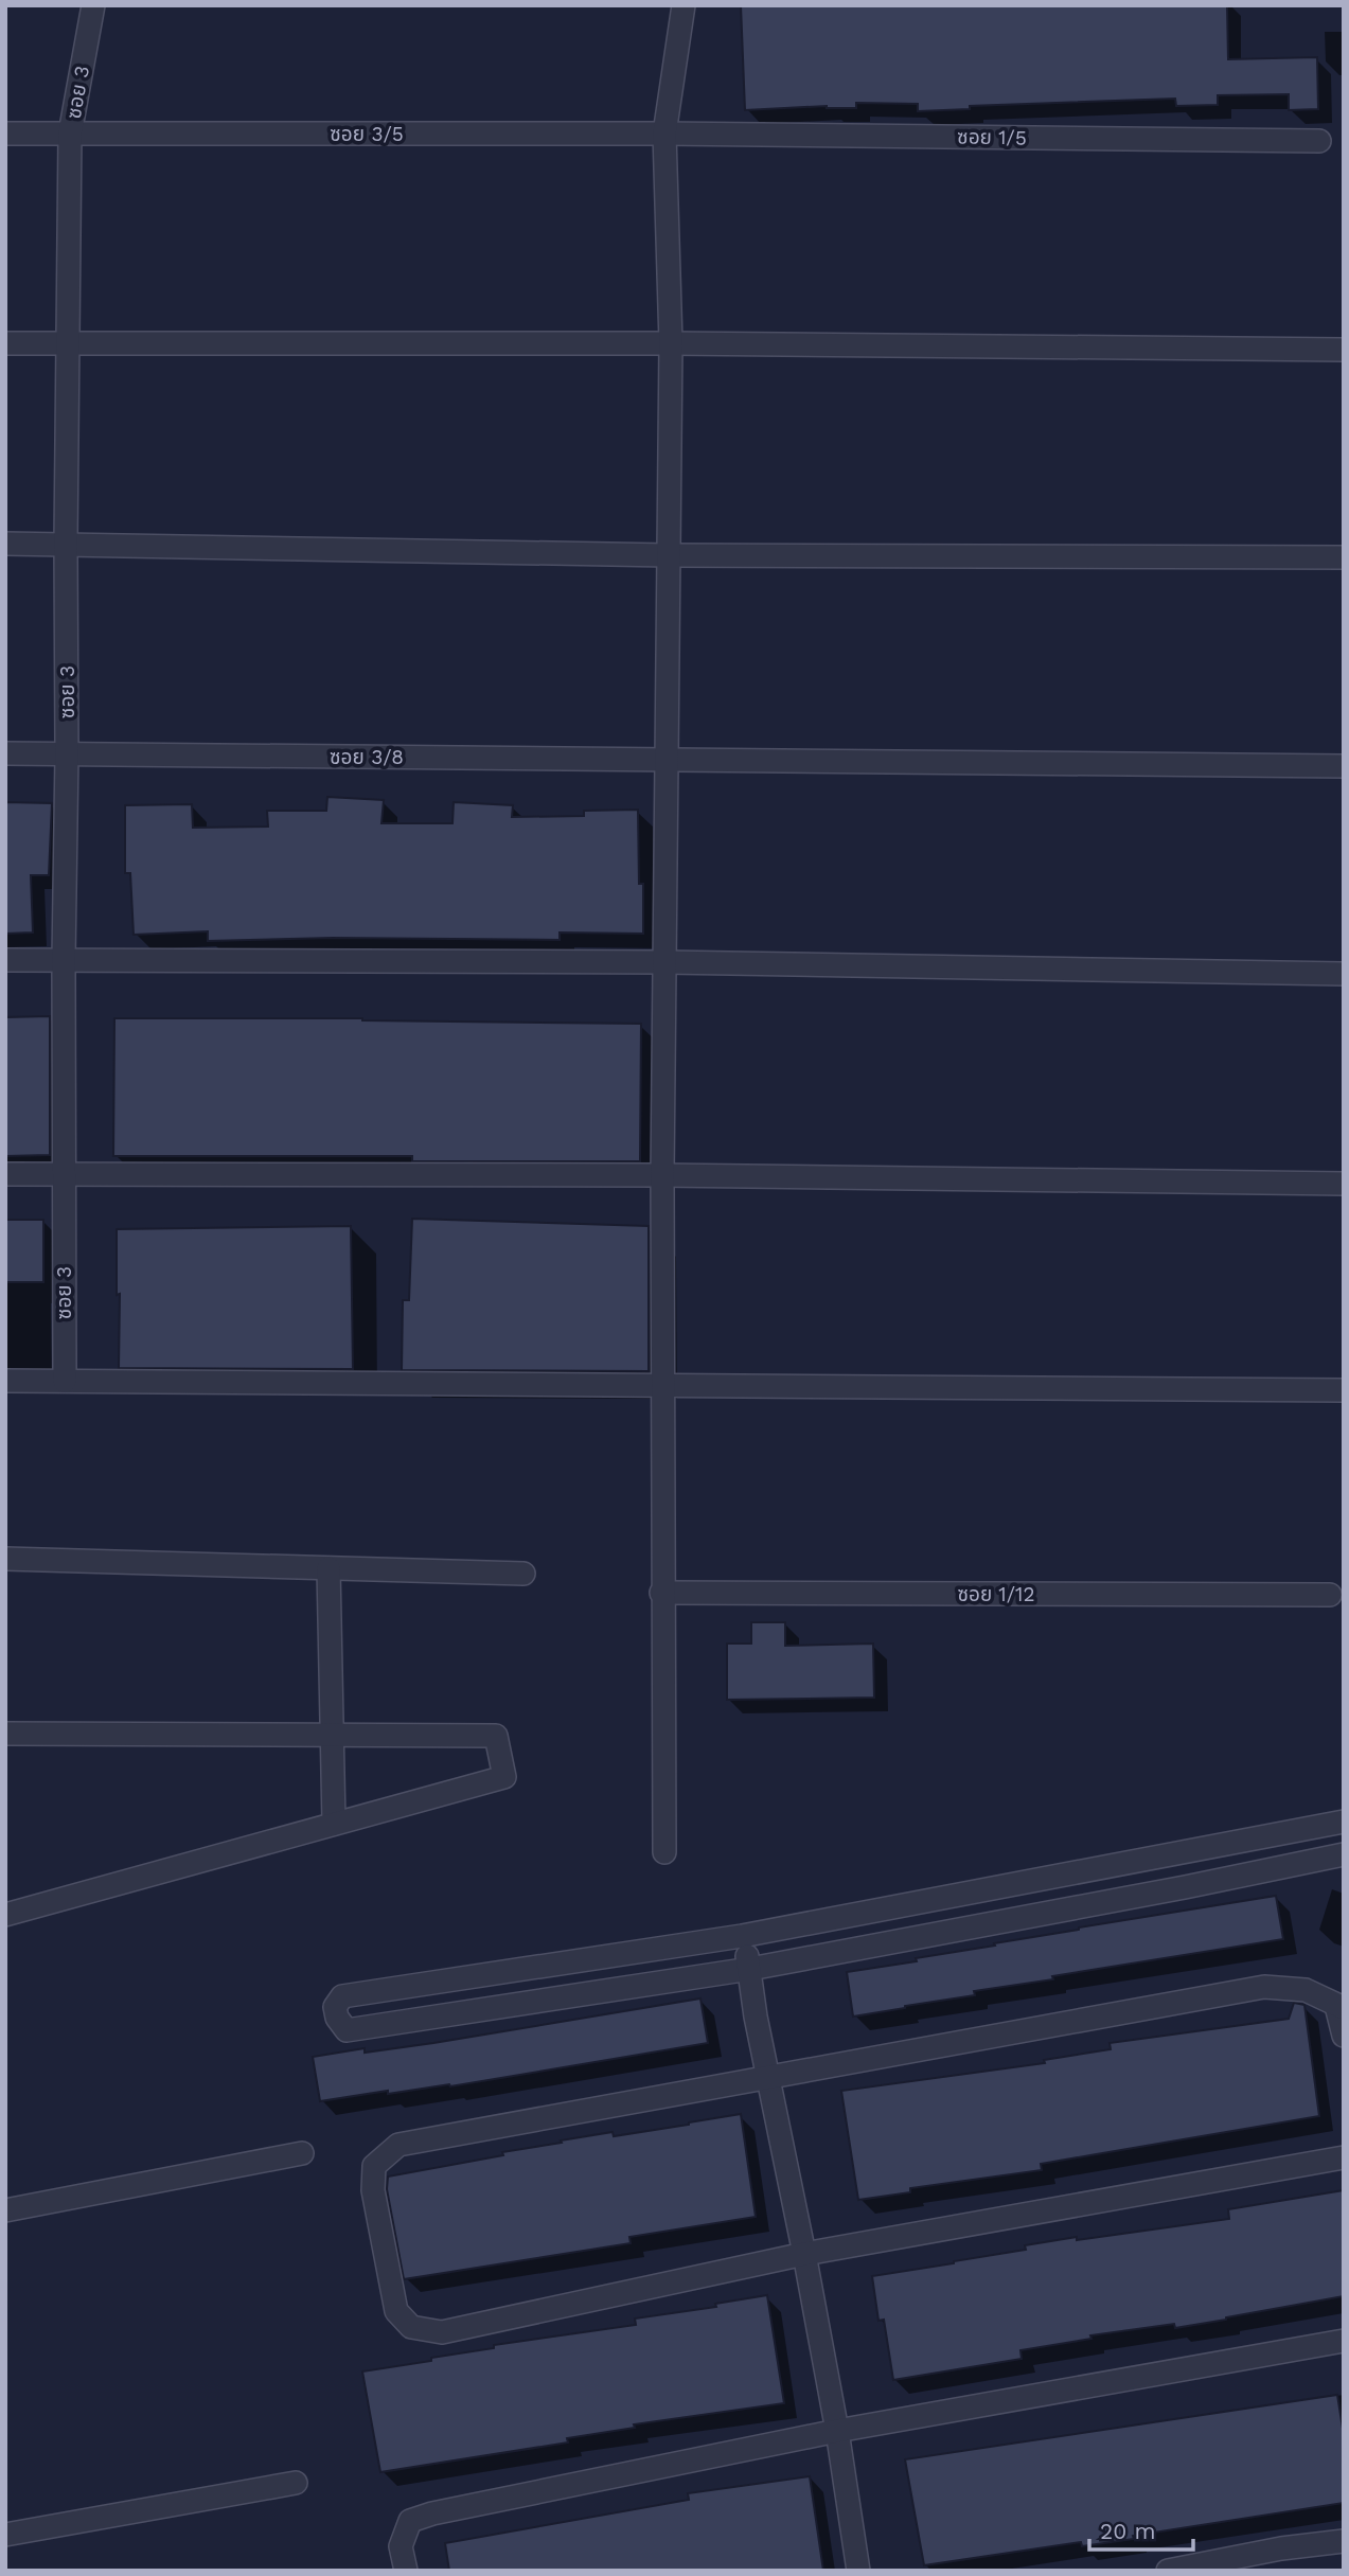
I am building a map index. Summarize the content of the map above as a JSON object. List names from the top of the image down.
{
  "streets": {
    "street": [
      "ซอย 3",
      "ซอย 3/5",
      "ซอย 1/5",
      "ซอย 3/8",
      "ซอย 1/12"
    ]
  },
  "crossings": [
    ["ซอย 3", "ซอย 3/5"],
    ["ซอย 3", "ซอย 3/8"],
    ["ซอย 3/5", "ซอย 1/5"]
  ],
  "scale_bar": "20 m"
}
